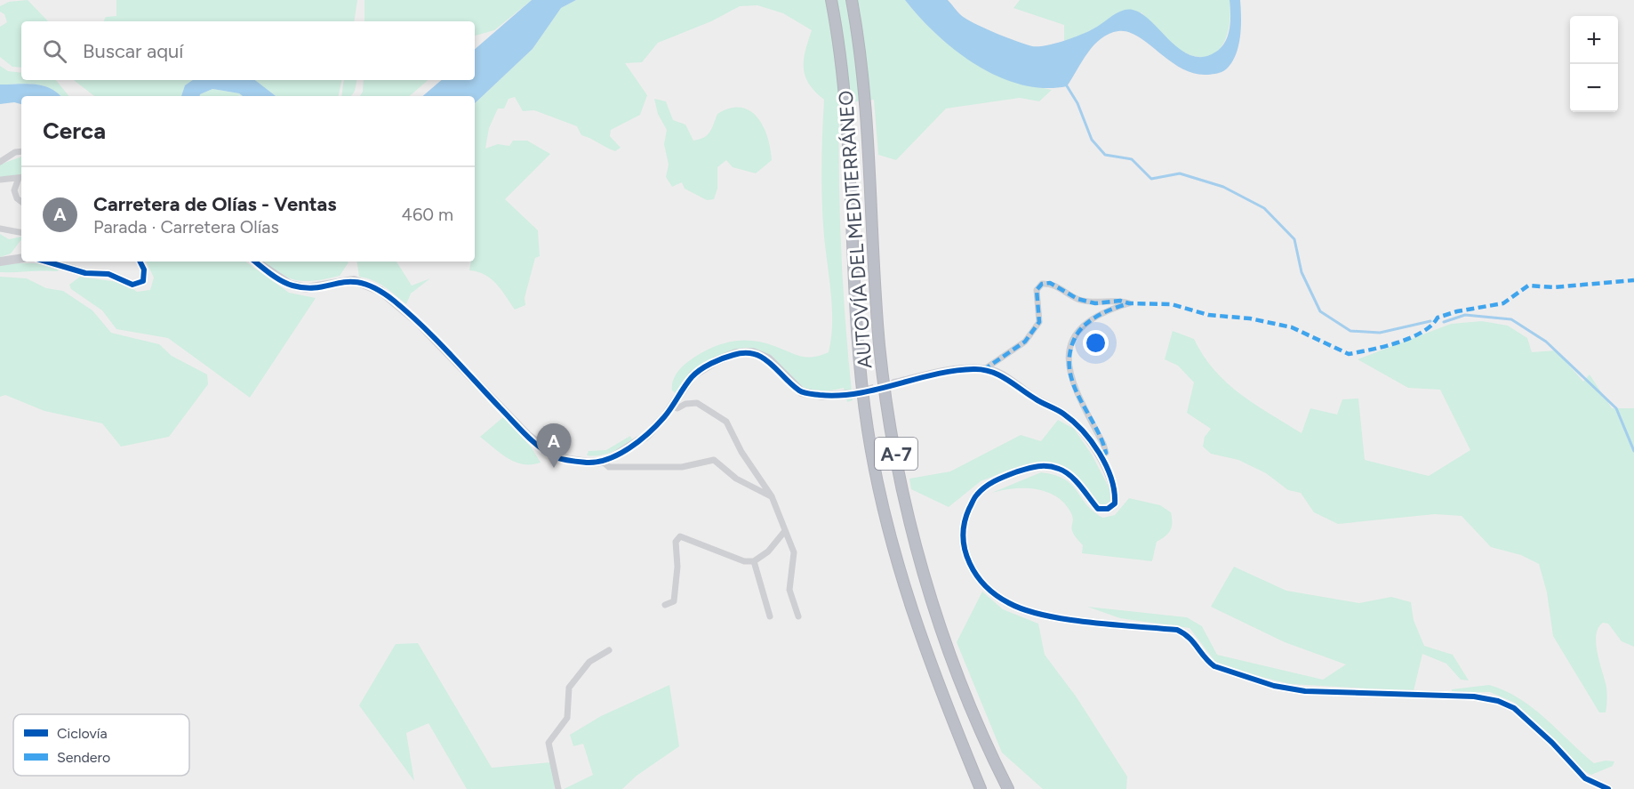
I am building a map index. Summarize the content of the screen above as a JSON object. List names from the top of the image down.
{
  "streets": {
    "highway": ["AUTOVÍA DEL MEDITERRÁNEO", "A-7"]
  },
  "legend": ["Ciclovía", "Sendero"],
  "page": {
    "map_buttons": ["+", "−"],
    "search": "Buscar aquí",
    "heading": "Cerca",
    "list": [
      {
        "mark": "A",
        "name": "Carretera de Olías - Ventas",
        "note": "Parada · Carretera Olías",
        "value": "460 m"
      }
    ],
    "pins": "A"
  }
}
